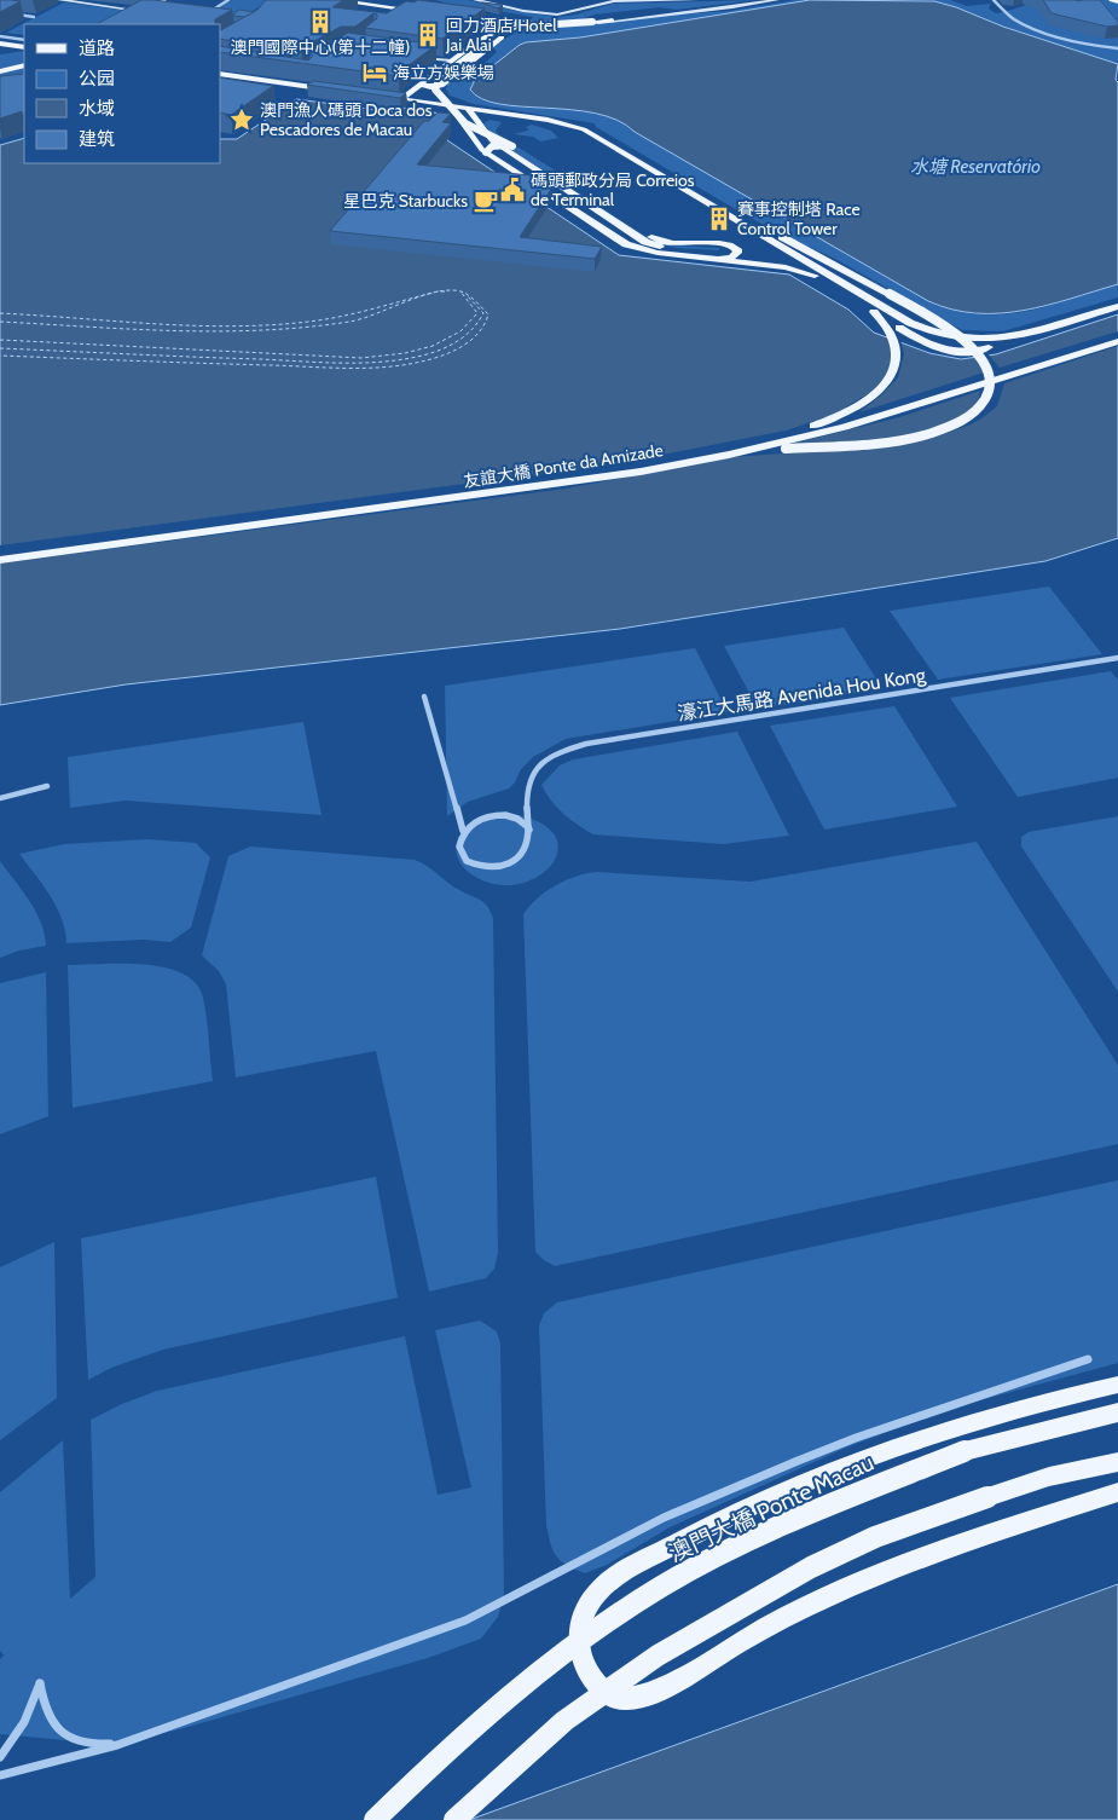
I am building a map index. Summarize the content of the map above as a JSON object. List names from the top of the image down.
{
  "streets": {
    "main road": ["友誼大橋 Ponte da Amizade", "澳門大橋 Ponte Macau"],
    "street": ["濠江大馬路 Avenida Hou Kong"]
  },
  "water": ["水塘 Reservatório"],
  "places": {
    "building": ["澳門國際中心(第十二幢)", "回力酒店 Hotel Jai Alai", "賽事控制塔 Race Control Tower"],
    "hotel": ["海立方娛樂場"],
    "place": ["澳門漁人碼頭 Doca dos Pescadores de Macau"],
    "public building": ["碼頭郵政分局 Correios de Terminal"],
    "cafe": ["星巴克 Starbucks"]
  },
  "legend": [
    "道路",
    "公园",
    "水域",
    "建筑"
  ]
}
